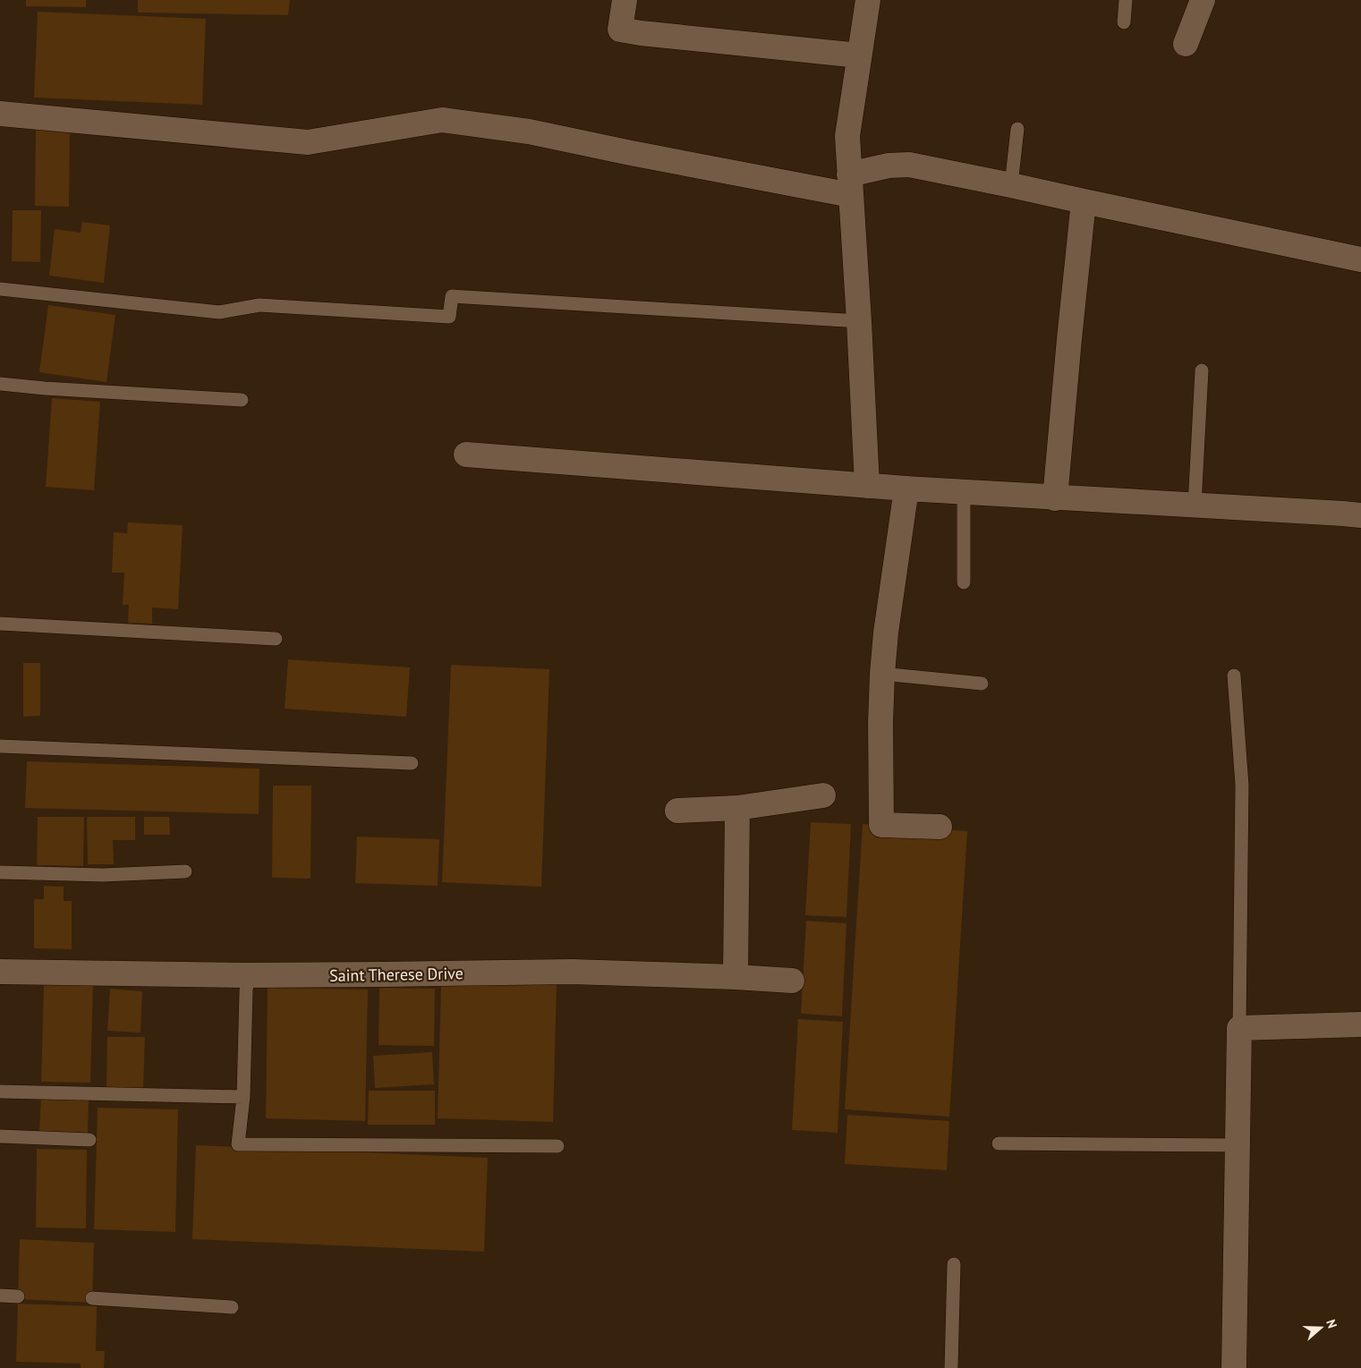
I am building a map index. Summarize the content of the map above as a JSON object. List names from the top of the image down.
{
  "streets": {
    "street": ["Saint Therese Drive"]
  },
  "north": "right"
}
